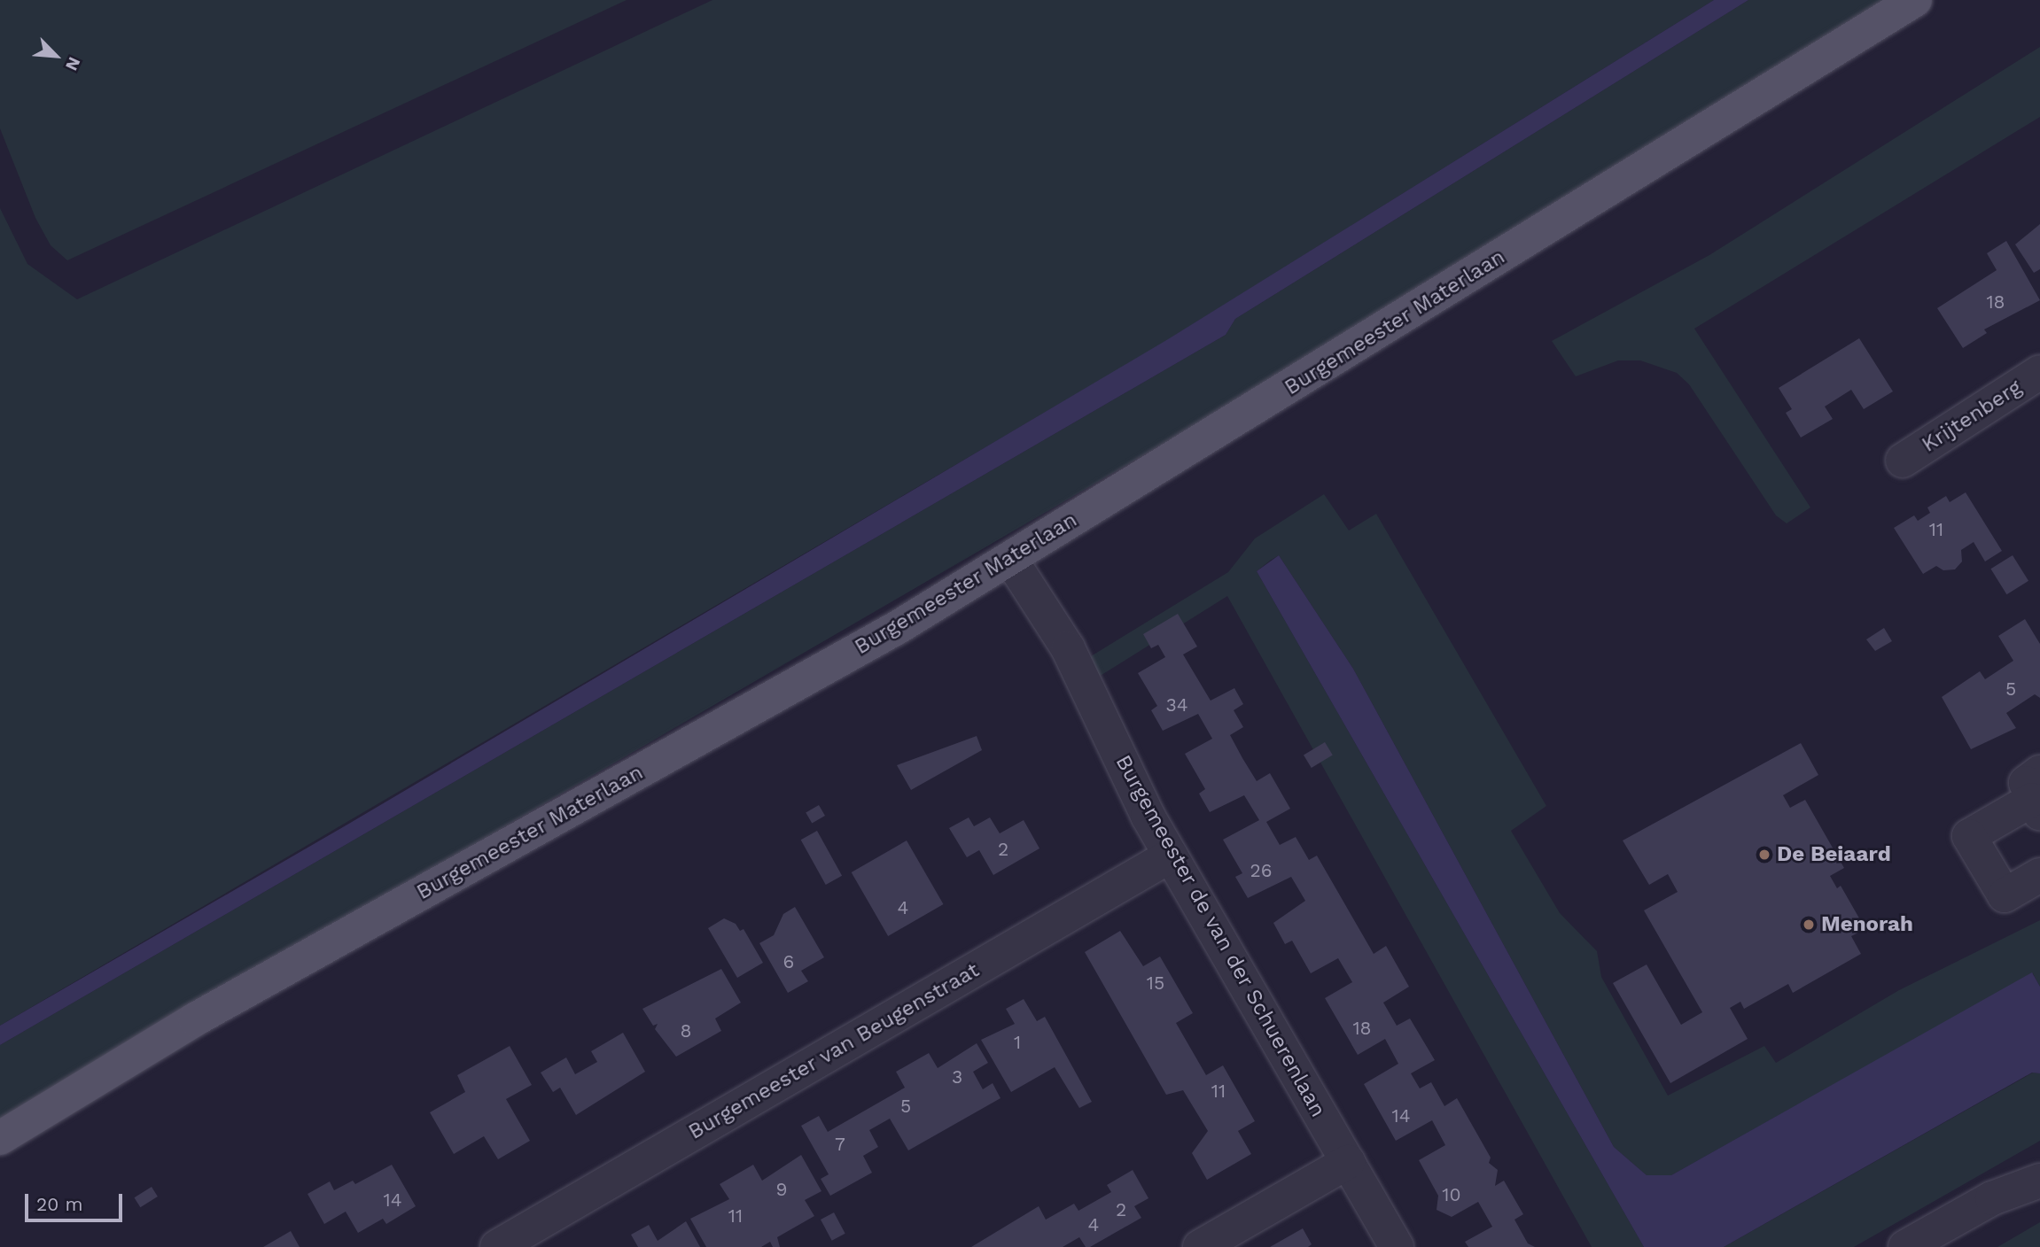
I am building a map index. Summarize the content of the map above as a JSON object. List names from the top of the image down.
{
  "streets": {
    "main road": ["Burgemeester Materlaan"],
    "street": ["Krijtenberg", "Burgemeester de van der Schuerenlaan", "Burgemeester van Beugenstraat"]
  },
  "crossings": [
    ["Burgemeester Materlaan", "Burgemeester de van der Schuerenlaan"],
    ["Burgemeester de van der Schuerenlaan", "Burgemeester van Beugenstraat"]
  ],
  "places": ["De Beiaard", "Menorah"],
  "house_numbers": [
    "18",
    "11",
    "5",
    "34",
    "2",
    "26",
    "4",
    "6",
    "15",
    "18",
    "8",
    "1",
    "3",
    "11",
    "5",
    "14",
    "7",
    "9",
    "10",
    "14",
    "2",
    "11",
    "4"
  ],
  "scale_bar": "20 m",
  "north": "bottom right"
}
